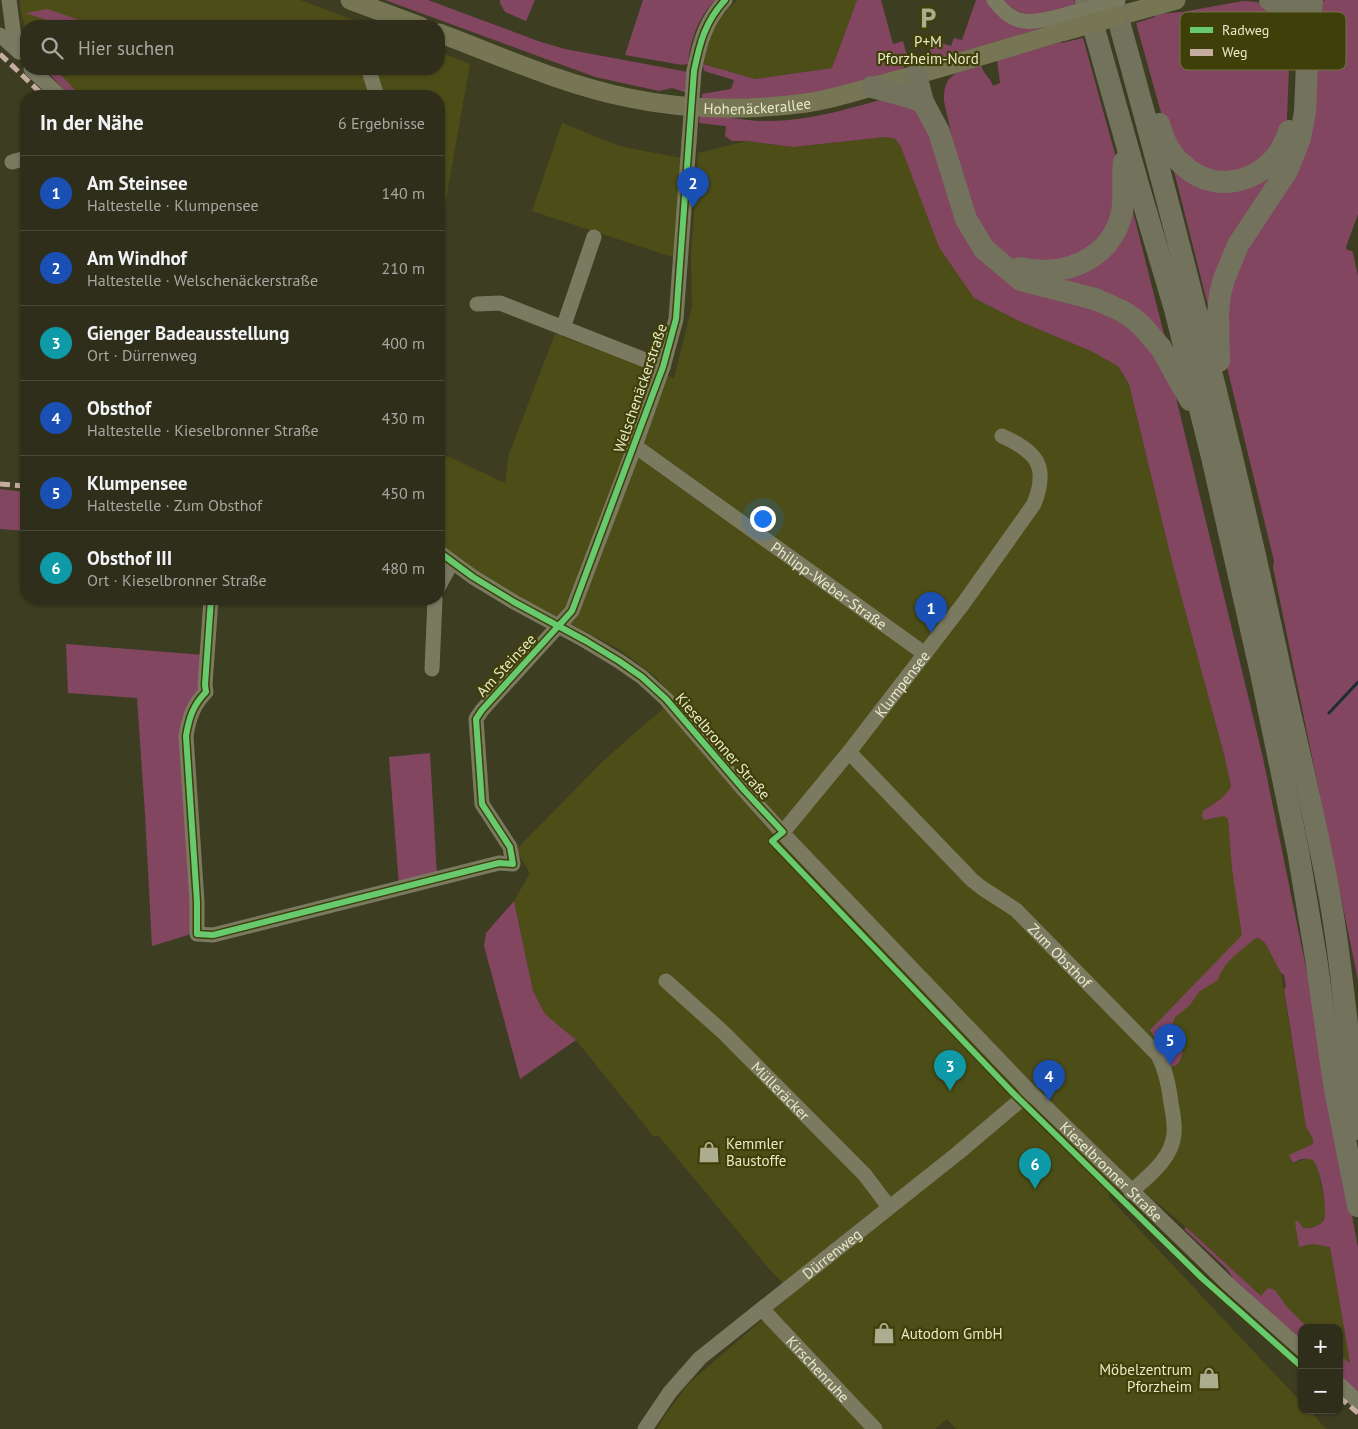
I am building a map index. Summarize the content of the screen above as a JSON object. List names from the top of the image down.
{
  "streets": {
    "main road": ["Hohenäckerallee"],
    "street": [
      "Welschenäckerstraße",
      "Philipp-Weber-Straße",
      "Am Steinsee",
      "Klumpensee",
      "Kieselbronner Straße",
      "Zum Obsthof",
      "Mülleräcker",
      "Dürrenweg",
      "Kirschenruhe"
    ]
  },
  "crossings": [
    ["Welschenäckerstraße", "Philipp-Weber-Straße"],
    ["Welschenäckerstraße", "Am Steinsee"],
    ["Welschenäckerstraße", "Kieselbronner Straße"],
    ["Philipp-Weber-Straße", "Klumpensee"],
    ["Am Steinsee", "Kieselbronner Straße"],
    ["Klumpensee", "Kieselbronner Straße"],
    ["Klumpensee", "Zum Obsthof"],
    ["Kieselbronner Straße", "Zum Obsthof"],
    ["Kieselbronner Straße", "Dürrenweg"],
    ["Mülleräcker", "Dürrenweg"],
    ["Dürrenweg", "Kirschenruhe"]
  ],
  "places": {
    "parking": ["P+M Pforzheim-Nord"],
    "shop": ["Kemmler Baustoffe", "Autodom GmbH", "Möbelzentrum Pforzheim"]
  },
  "legend": ["Radweg", "Weg"],
  "page": {
    "search": "Hier suchen",
    "heading": ["In der Nähe", "6 Ergebnisse"],
    "list": [
      {
        "mark": "1",
        "name": "Am Steinsee",
        "note": "Haltestelle · Klumpensee",
        "value": "140 m"
      },
      {
        "mark": "2",
        "name": "Am Windhof",
        "note": "Haltestelle · Welschenäckerstraße",
        "value": "210 m"
      },
      {
        "mark": "3",
        "name": "Gienger Badeausstellung",
        "note": "Ort · Dürrenweg",
        "value": "400 m"
      },
      {
        "mark": "4",
        "name": "Obsthof",
        "note": "Haltestelle · Kieselbronner Straße",
        "value": "430 m"
      },
      {
        "mark": "5",
        "name": "Klumpensee",
        "note": "Haltestelle · Zum Obsthof",
        "value": "450 m"
      },
      {
        "mark": "6",
        "name": "Obsthof III",
        "note": "Ort · Kieselbronner Straße",
        "value": "480 m"
      }
    ],
    "pins": [
      "2",
      "1",
      "5",
      "3",
      "4",
      "6"
    ],
    "map_buttons": ["+", "−"]
  }
}
